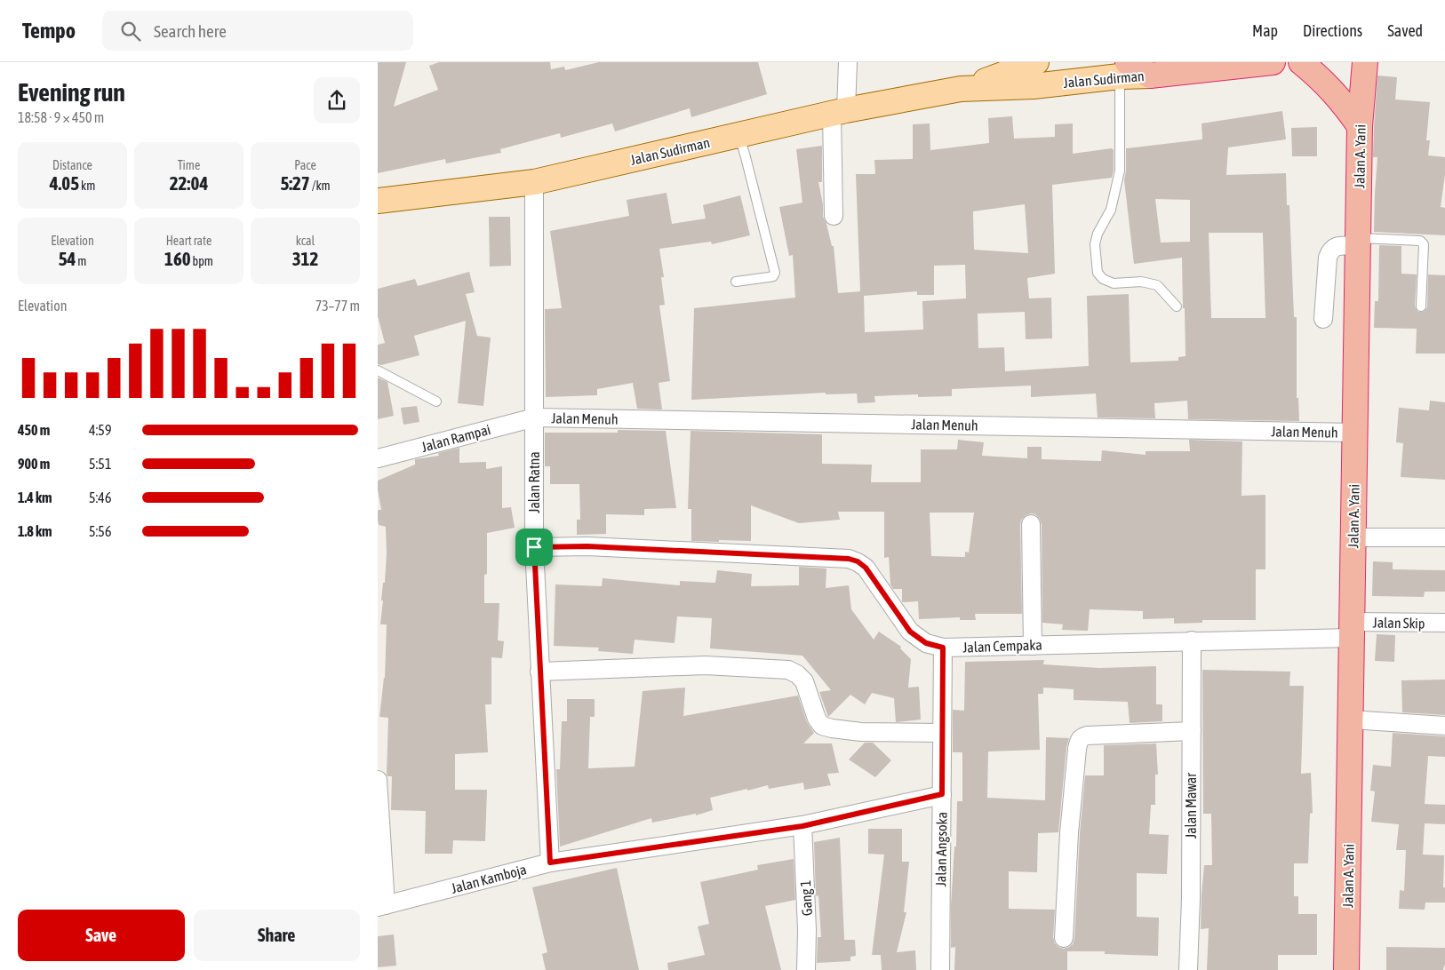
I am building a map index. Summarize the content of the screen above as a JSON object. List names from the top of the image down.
{
  "streets": {
    "highway": ["Jalan Sudirman", "Jalan A. Yani"],
    "street": [
      "Jalan Menuh",
      "Jalan Rampai",
      "Jalan Ratna",
      "Jalan Skip",
      "Jalan Cempaka",
      "Jalan Mawar",
      "Jalan Angsoka",
      "Jalan Kamboja",
      "Gang 1"
    ]
  },
  "crossings": [
    ["Jalan Sudirman", "Jalan Ratna"],
    ["Jalan A. Yani", "Jalan Menuh"],
    ["Jalan A. Yani", "Jalan Skip"],
    ["Jalan A. Yani", "Jalan Cempaka"],
    ["Jalan Menuh", "Jalan Rampai"],
    ["Jalan Menuh", "Jalan Ratna"],
    ["Jalan Rampai", "Jalan Ratna"],
    ["Jalan Ratna", "Jalan Cempaka"],
    ["Jalan Ratna", "Jalan Kamboja"],
    ["Jalan Skip", "Jalan Cempaka"],
    ["Jalan Cempaka", "Jalan Mawar"],
    ["Jalan Cempaka", "Jalan Angsoka"],
    ["Jalan Angsoka", "Jalan Kamboja"],
    ["Jalan Kamboja", "Gang 1"]
  ],
  "page": {
    "header": "Tempo",
    "search": "Search here",
    "nav": ["Map", "Directions", "Saved"],
    "heading": ["Evening run", "18:58 · 9 × 450 m"],
    "stats": [
      ["Distance", "4.05 km"],
      ["Time", "22:04"],
      ["Pace", "5:27 /km"],
      ["Elevation", "54 m"],
      ["Heart rate", "160 bpm"],
      ["kcal", "312"]
    ],
    "chart": ["Elevation", "73–77 m"],
    "list": [
      {
        "name": "450 m",
        "note": "4:59"
      },
      {
        "name": "900 m",
        "note": "5:51"
      },
      {
        "name": "1.4 km",
        "note": "5:46"
      },
      {
        "name": "1.8 km",
        "note": "5:56"
      }
    ],
    "buttons": ["Save", "Share"]
  }
}
